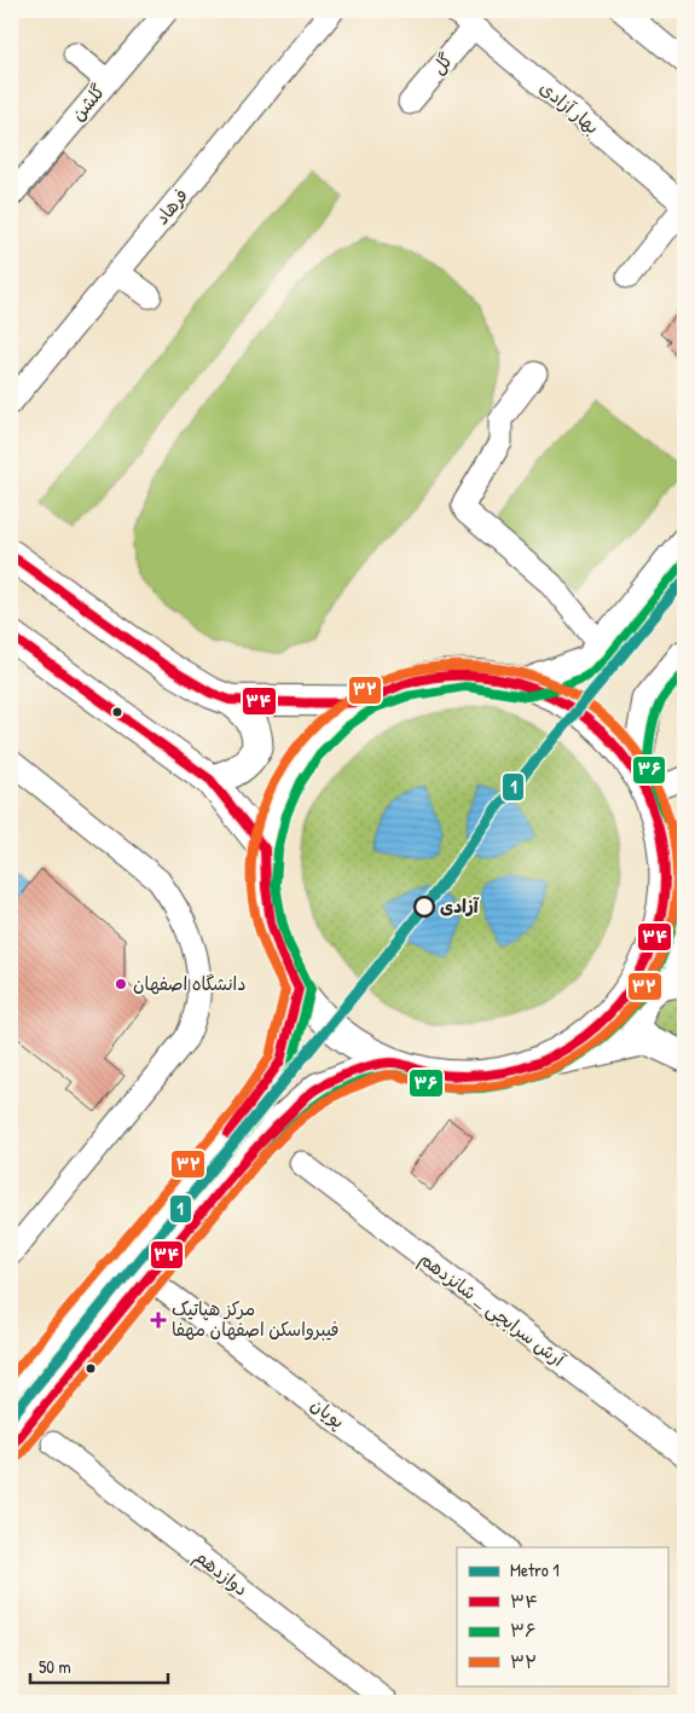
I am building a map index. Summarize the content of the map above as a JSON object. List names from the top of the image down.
{
  "streets": {
    "street": [
      "گل",
      "گلشن",
      "بهار آزادی",
      "فرهاد",
      "آرش سرابچی _ شانزدهم",
      "پویان",
      "دوازدهم"
    ]
  },
  "crossings": [
    ["گل", "بهار آزادی"]
  ],
  "places": {
    "other": ["آزادی", "دانشگاه اصفهان"],
    "health": ["مرکز هپاتیک فیبرواسکن اصفهان مهفا"]
  },
  "lines": [
    "transit line ۳۴",
    "transit line ۳۶",
    "metro line 1",
    "transit line ۳۲"
  ],
  "legend": [
    "Metro 1",
    "۳۴",
    "۳۶",
    "۳۲"
  ],
  "scale_bar": "50 m"
}
